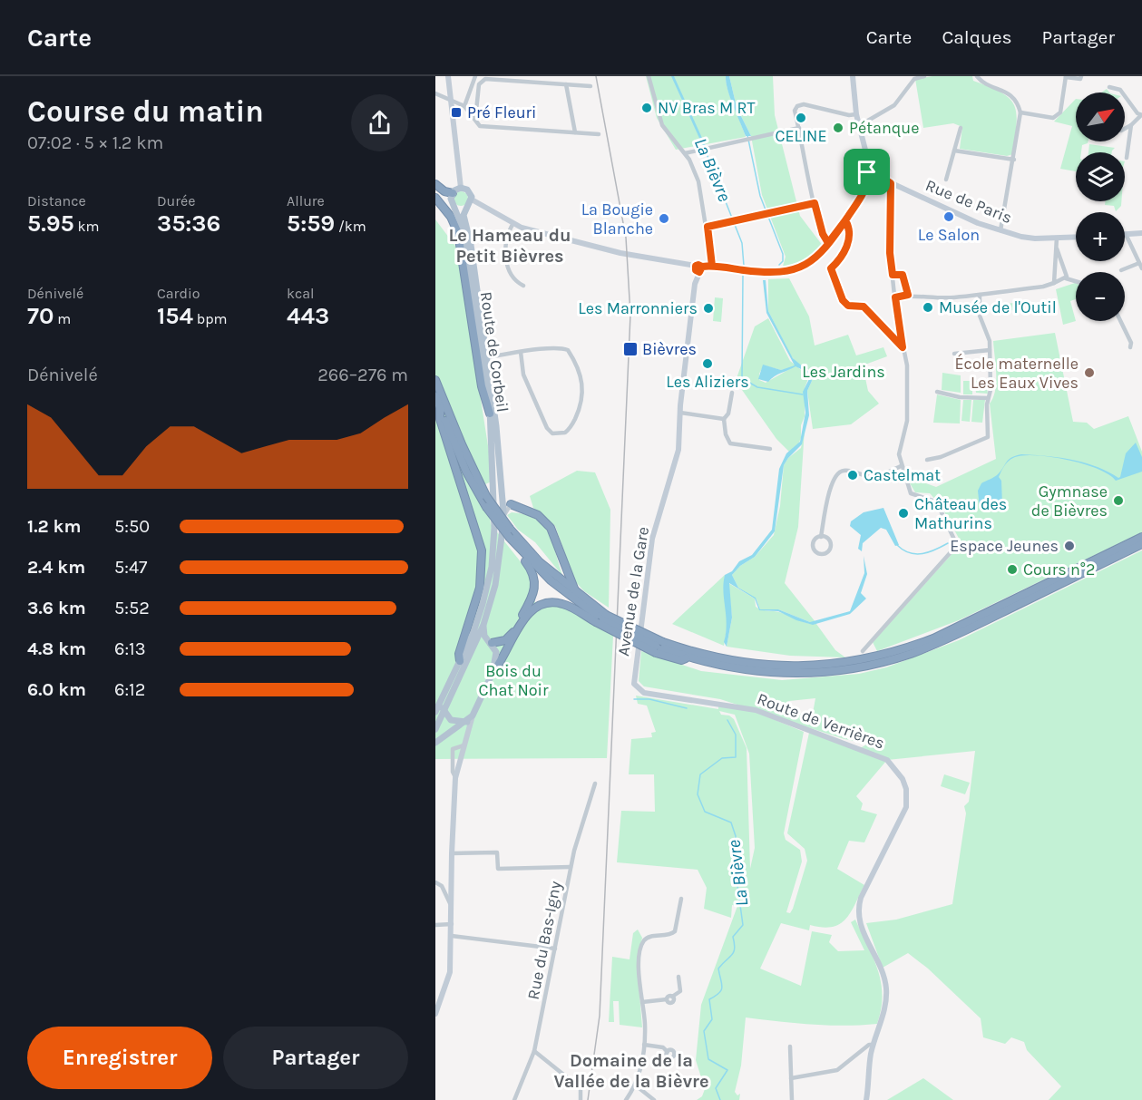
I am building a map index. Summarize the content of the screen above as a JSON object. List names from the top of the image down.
{
  "streets": {
    "main road": ["Route de Corbeil"],
    "street": [
      "Rue de Paris",
      "Avenue de la Gare",
      "Route de Verrières",
      "Rue du Bas-Igny"
    ]
  },
  "crossings": [
    ["Avenue de la Gare", "Route de Verrières"]
  ],
  "districts": ["Le Hameau du Petit Bièvres", "Domaine de la Vallée de la Bièvre"],
  "water": ["La Bièvre"],
  "parks": ["Les Jardins", "Bois du Chat Noir"],
  "places": {
    "other": [
      "NV Bras M RT",
      "CELINE",
      "Pétanque",
      "Le Salon",
      "La Bougie Blanche",
      "Musée de l'Outil",
      "Les Marronniers",
      "Les Aliziers",
      "École maternelle Les Eaux Vives",
      "Castelmat",
      "Gymnase de Bièvres",
      "Château des Mathurins",
      "Espace Jeunes",
      "Cours n°2"
    ],
    "transit": ["Pré Fleuri", "Bièvres"]
  },
  "north": "top right",
  "page": {
    "header": "Carte",
    "nav": ["Carte", "Calques", "Partager"],
    "heading": ["Course du matin", "07:02 · 5 × 1.2 km"],
    "map_buttons": ["+", "−"],
    "stats": [
      ["Distance", "5.95 km"],
      ["Durée", "35:36"],
      ["Allure", "5:59 /km"],
      ["Dénivelé", "70 m"],
      ["Cardio", "154 bpm"],
      ["kcal", "443"]
    ],
    "chart": ["Dénivelé", "266–276 m"],
    "list": [
      {
        "name": "1.2 km",
        "note": "5:50"
      },
      {
        "name": "2.4 km",
        "note": "5:47"
      },
      {
        "name": "3.6 km",
        "note": "5:52"
      },
      {
        "name": "4.8 km",
        "note": "6:13"
      },
      {
        "name": "6.0 km",
        "note": "6:12"
      }
    ],
    "buttons": ["Enregistrer", "Partager"]
  }
}
